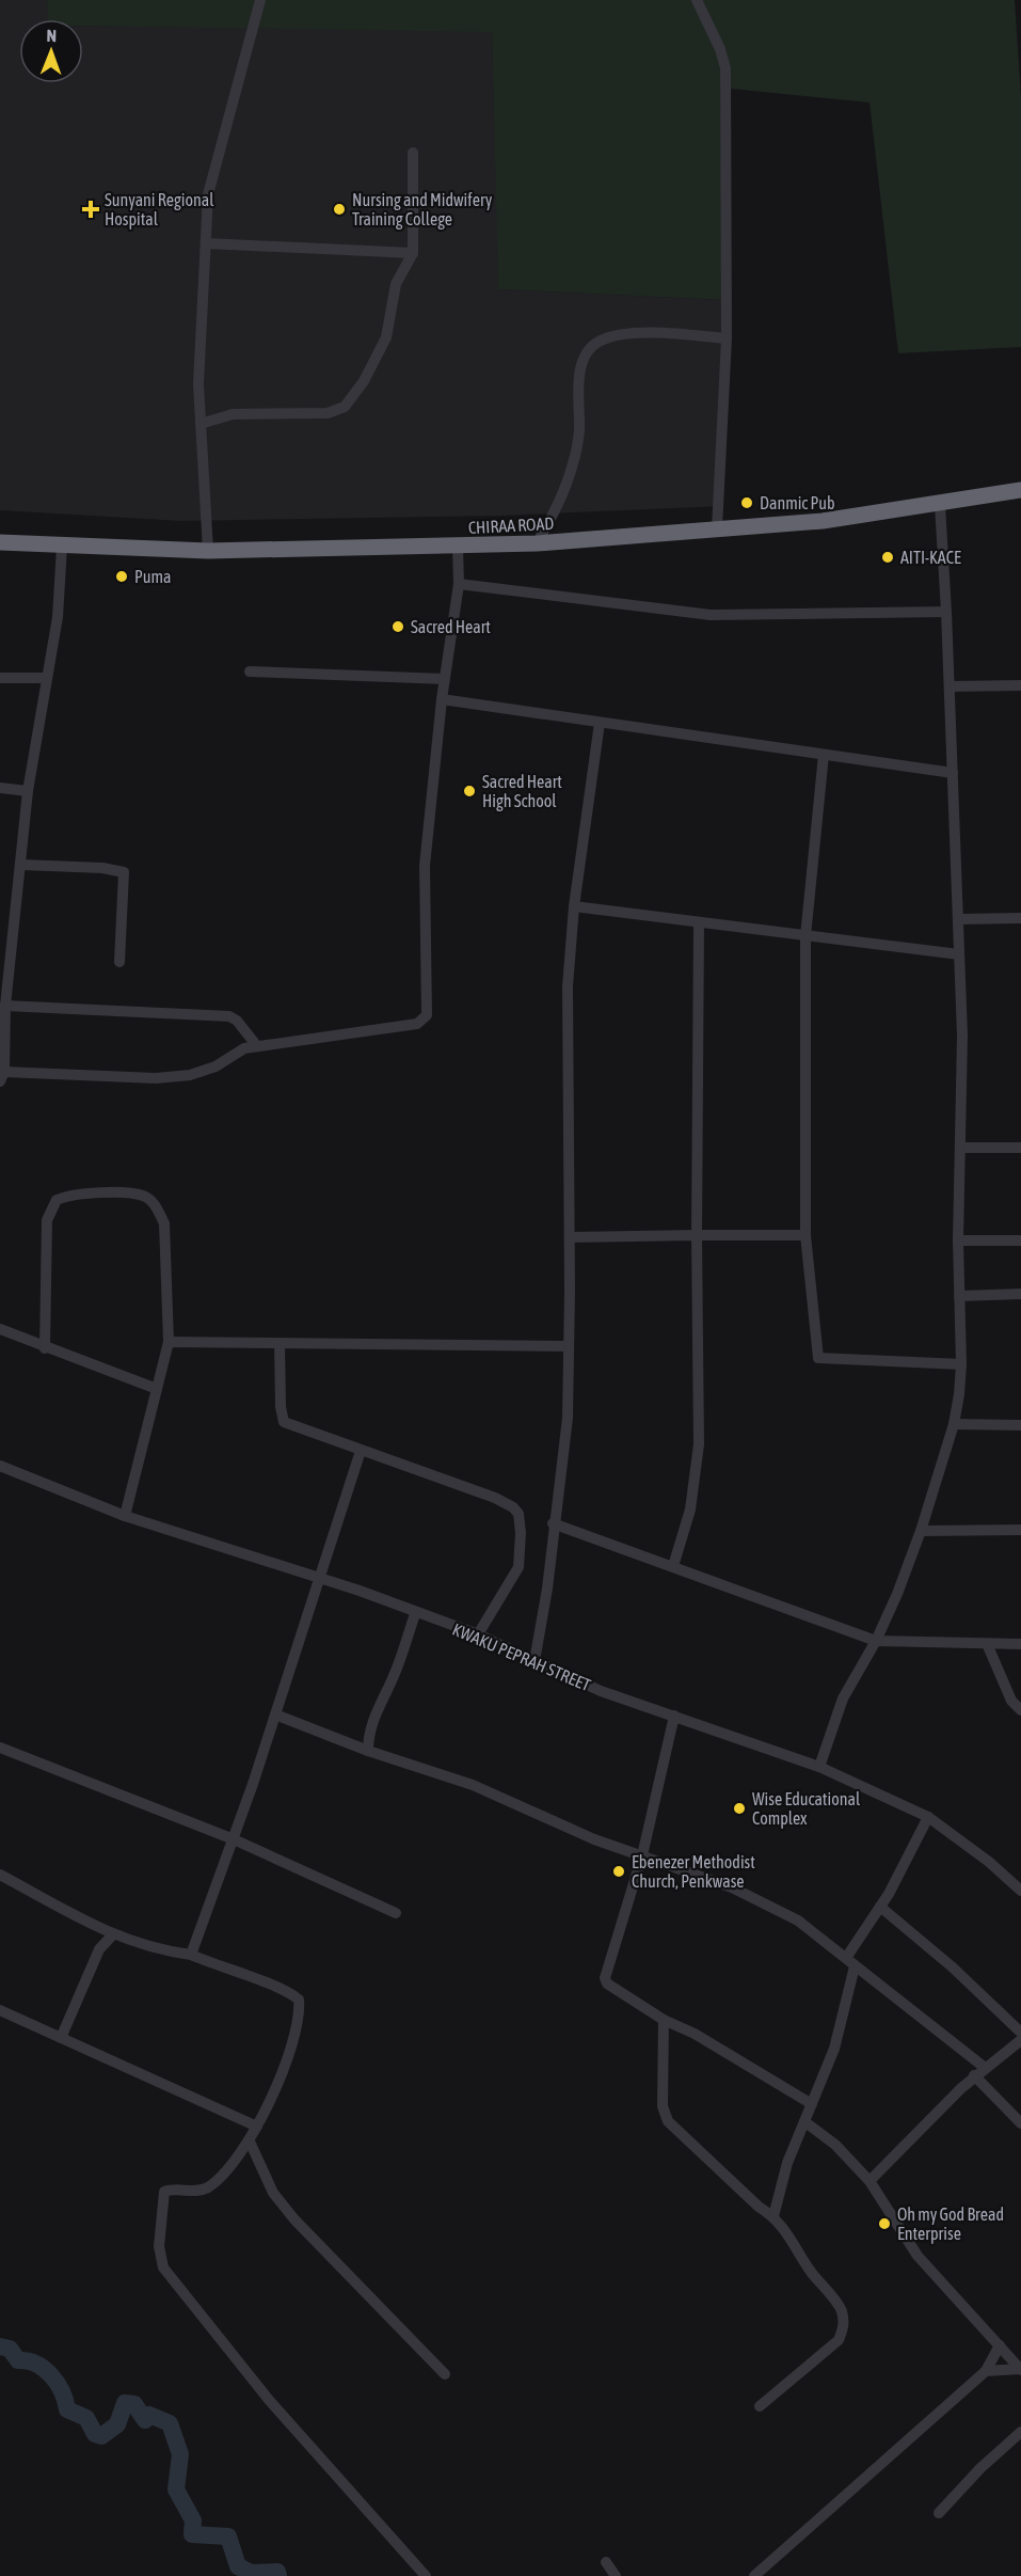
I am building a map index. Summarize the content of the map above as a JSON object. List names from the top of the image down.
{
  "streets": {
    "highway": ["CHIRAA ROAD"],
    "street": ["KWAKU PEPRAH STREET"]
  },
  "places": {
    "health": ["Sunyani Regional Hospital"],
    "other": [
      "Nursing and Midwifery Training College",
      "Danmic Pub",
      "AITI-KACE",
      "Puma",
      "Sacred Heart",
      "Sacred Heart High School",
      "Wise Educational Complex",
      "Ebenezer Methodist Church, Penkwase",
      "Oh my God Bread Enterprise"
    ]
  },
  "north": "top"
}
